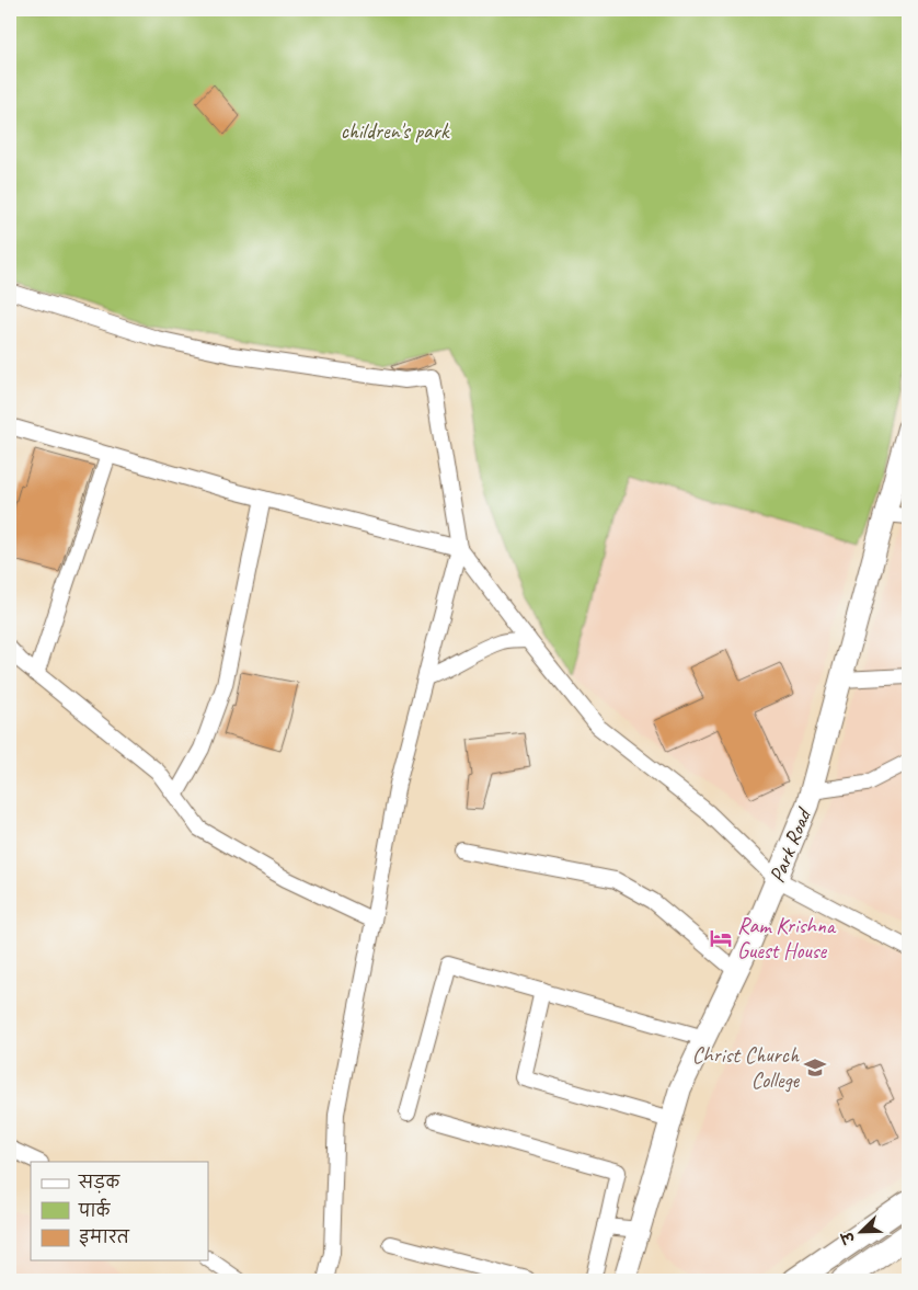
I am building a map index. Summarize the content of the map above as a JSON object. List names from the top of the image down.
{
  "streets": {
    "street": ["Park Road"]
  },
  "parks": ["children's park"],
  "places": {
    "hotel": ["Ram Krishna Guest House"],
    "school or university": ["Christ Church College"]
  },
  "legend": ["सड़क", "पार्क", "इमारत"],
  "north": "bottom left"
}
